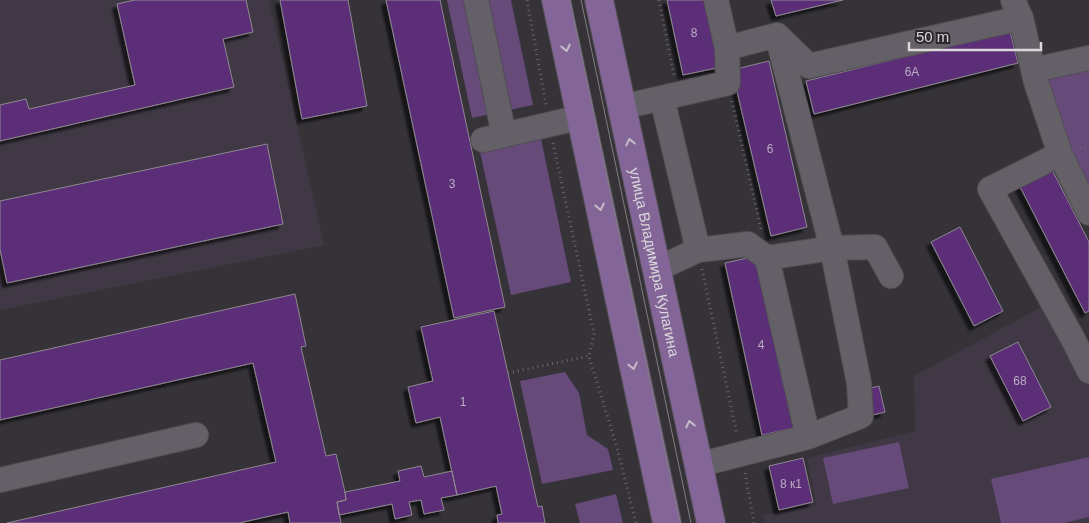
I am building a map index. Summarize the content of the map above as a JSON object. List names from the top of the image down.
{
  "streets": {
    "main road": ["улица Владимира Кулагина"]
  },
  "house_numbers": [
    "8",
    "6А",
    "6",
    "3",
    "4",
    "68",
    "1",
    "8 к1"
  ],
  "scale_bar": "50 m"
}
